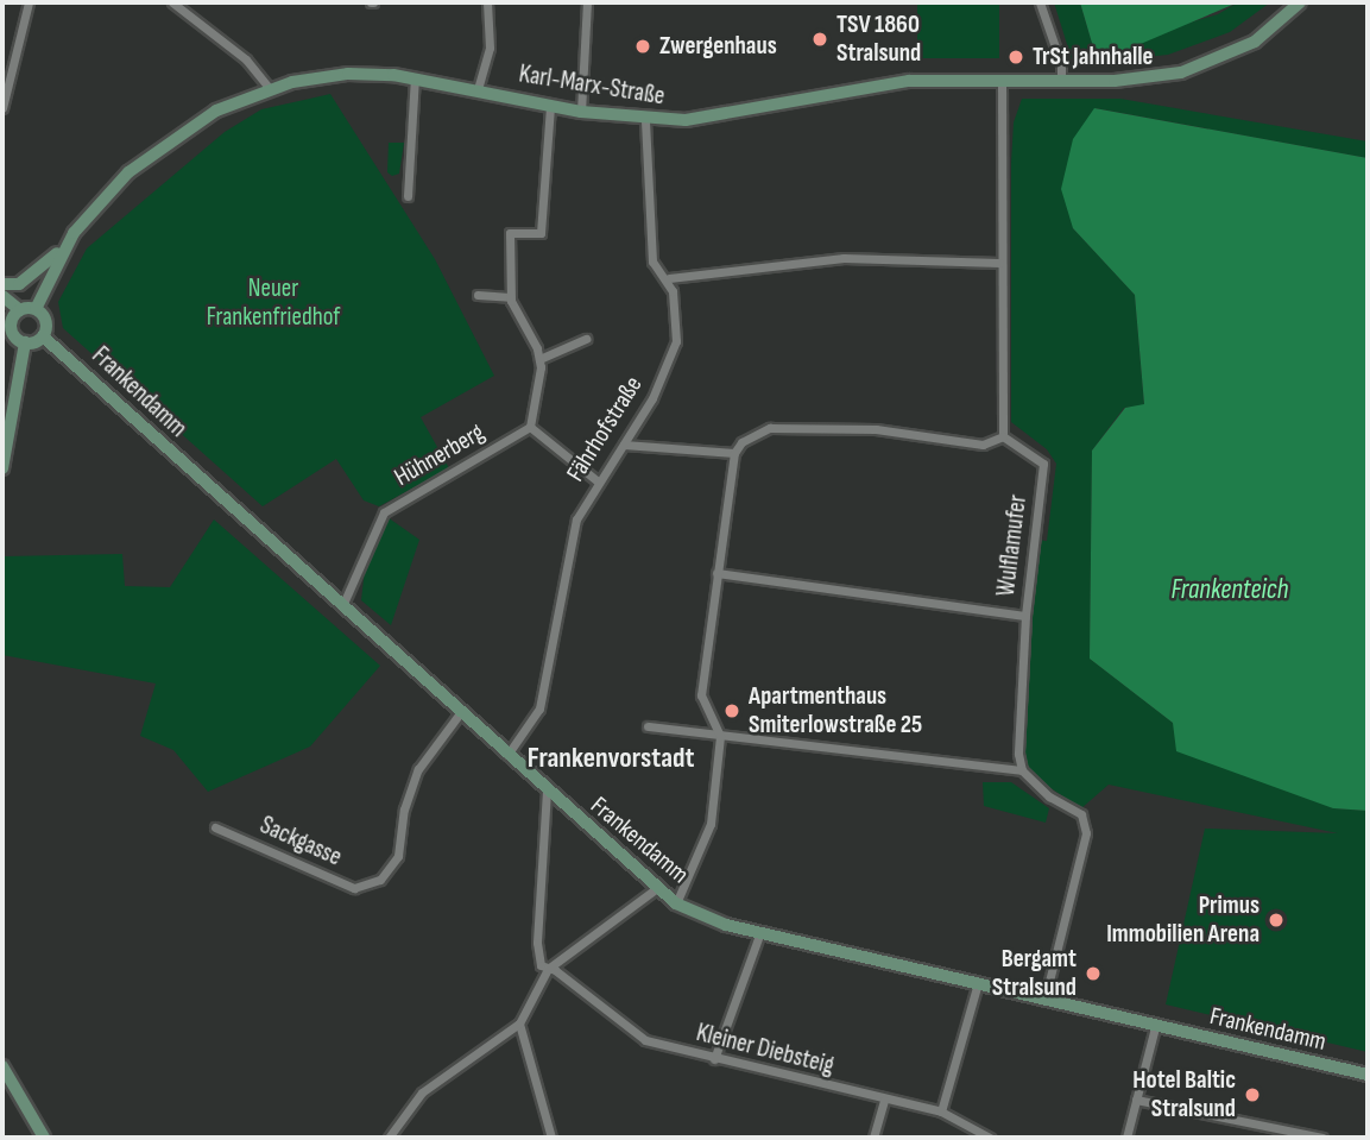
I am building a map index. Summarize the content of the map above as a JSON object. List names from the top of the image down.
{
  "streets": {
    "street": [
      "Karl-Marx-Straße",
      "Frankendamm",
      "Fährhofstraße",
      "Hühnerberg",
      "Wulflamufer",
      "Sackgasse",
      "Kleiner Diebsteig"
    ]
  },
  "crossings": [
    ["Karl-Marx-Straße", "Frankendamm"],
    ["Karl-Marx-Straße", "Fährhofstraße"],
    ["Frankendamm", "Fährhofstraße"],
    ["Frankendamm", "Hühnerberg"],
    ["Frankendamm", "Sackgasse"]
  ],
  "districts": ["Frankenvorstadt"],
  "water": ["Frankenteich"],
  "parks": ["Neuer Frankenfriedhof"],
  "places": [
    "TSV 1860 Stralsund",
    "Zwergenhaus",
    "TrSt Jahnhalle",
    "Apartmenthaus Smiterlowstraße 25",
    "Primus Immobilien Arena",
    "Bergamt Stralsund",
    "Hotel Baltic Stralsund"
  ]
}
